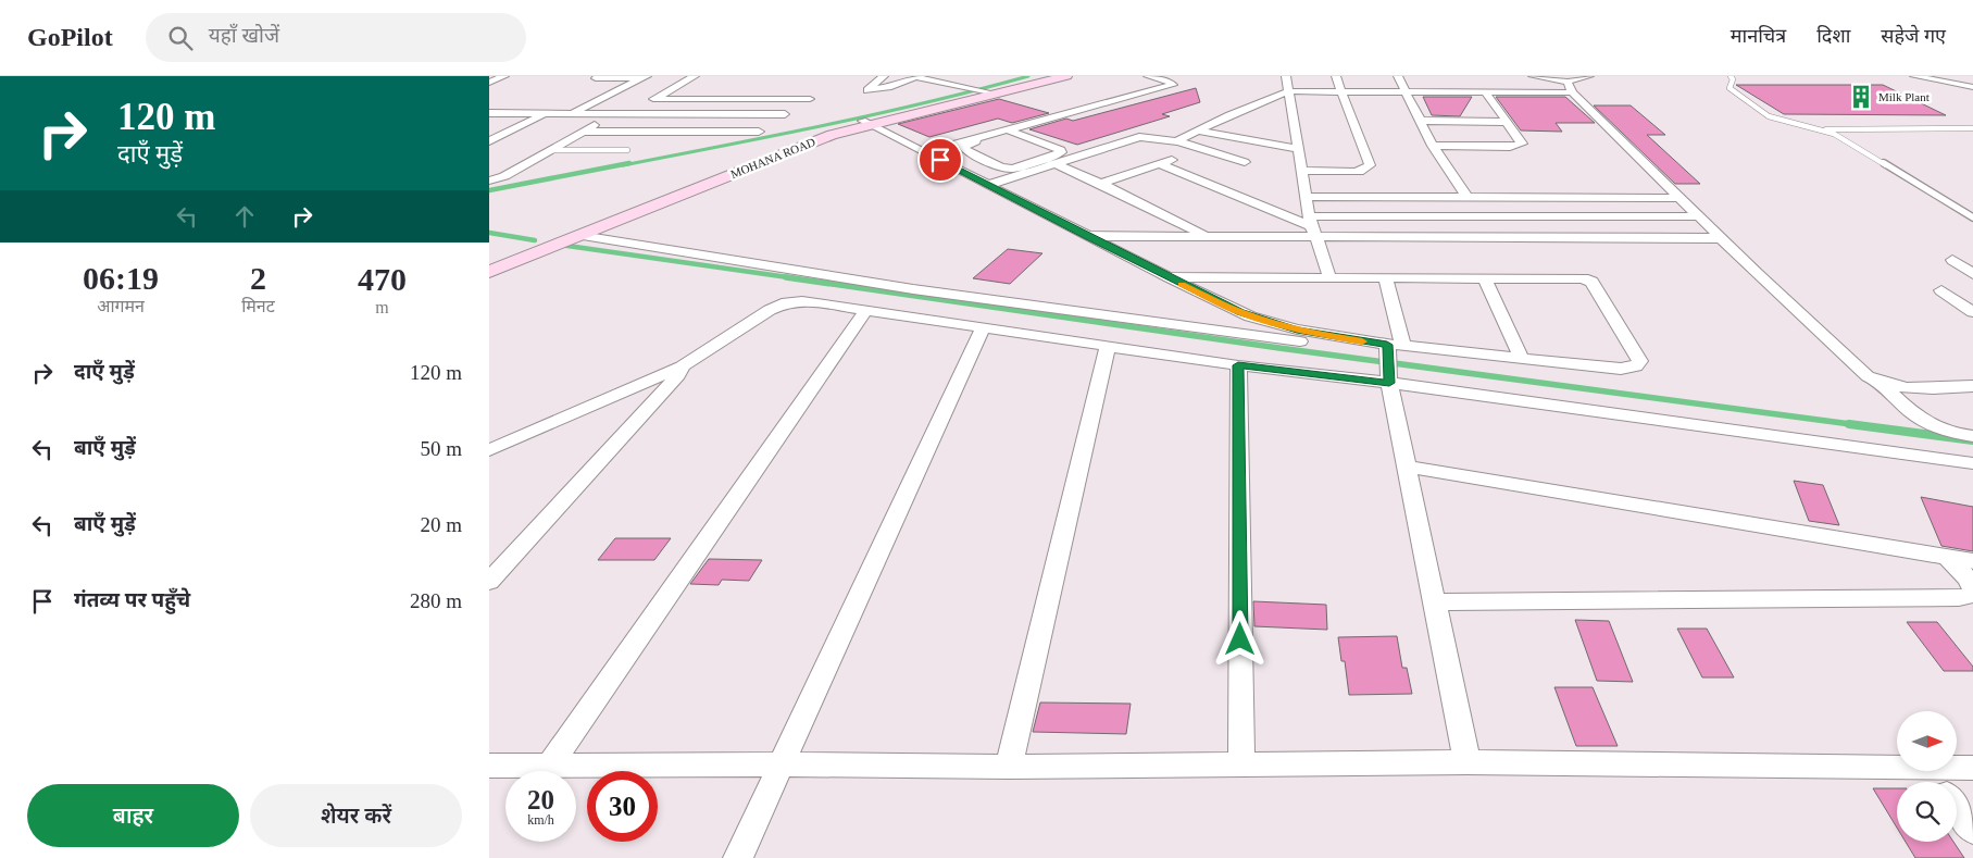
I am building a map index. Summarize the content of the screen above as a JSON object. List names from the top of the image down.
{
  "streets": {
    "street": ["MOHANA ROAD"]
  },
  "places": {
    "building": ["Milk Plant"]
  },
  "north": "right",
  "page": {
    "header": "GoPilot",
    "search": "यहाँ खोजें",
    "nav": ["मानचित्र", "दिशा", "सहेजे गए"],
    "turn": ["120 m", "दाएँ मुड़ें"],
    "eta": [
      "06:19",
      "आगमन",
      "2",
      "मिनट",
      "470",
      "m"
    ],
    "list": [
      {
        "name": "दाएँ मुड़ें",
        "value": "120 m"
      },
      {
        "name": "बाएँ मुड़ें",
        "value": "50 m"
      },
      {
        "name": "बाएँ मुड़ें",
        "value": "20 m"
      },
      {
        "name": "गंतव्य पर पहुँचे",
        "value": "280 m"
      }
    ],
    "speed": "20 km/h",
    "limit": "30",
    "buttons": ["बाहर", "शेयर करें"]
  }
}
